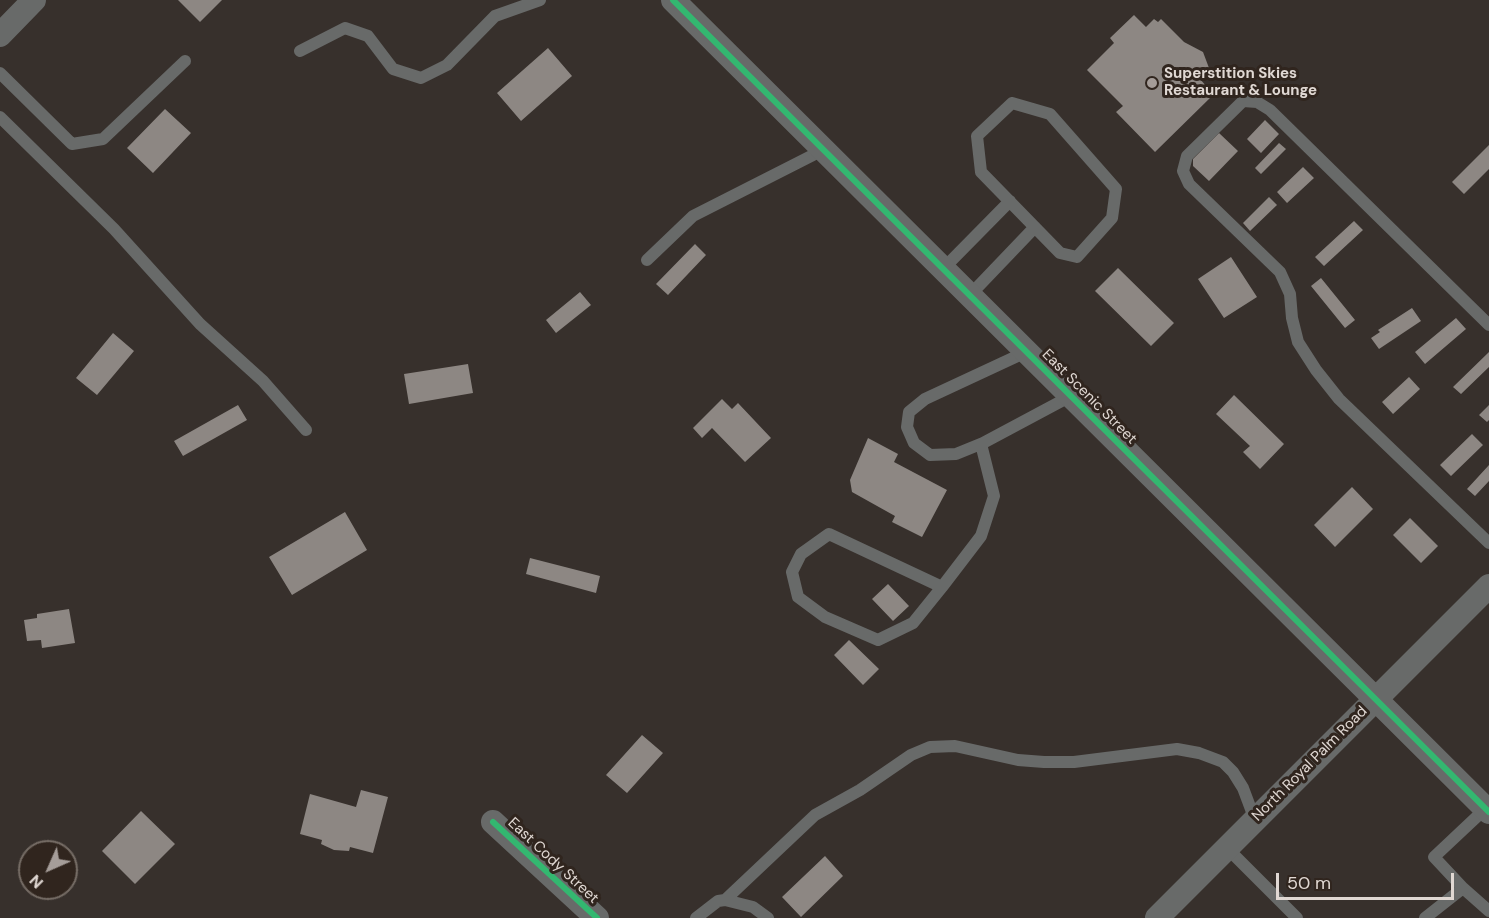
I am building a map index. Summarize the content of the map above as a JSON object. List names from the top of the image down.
{
  "streets": {
    "street": ["East Scenic Street", "North Royal Palm Road", "East Cody Street"]
  },
  "crossings": [
    ["East Scenic Street", "North Royal Palm Road"]
  ],
  "places": ["Superstition Skies Restaurant & Lounge"],
  "scale_bar": "50 m",
  "north": "bottom left"
}
